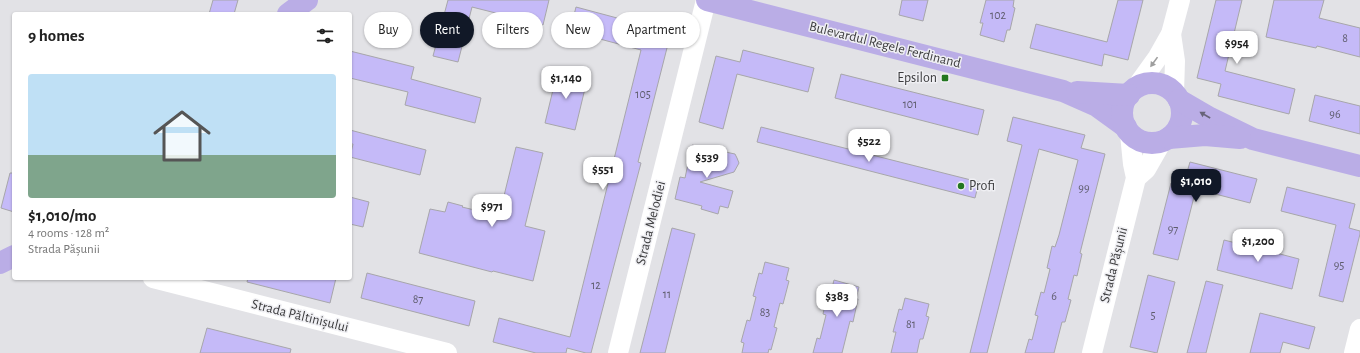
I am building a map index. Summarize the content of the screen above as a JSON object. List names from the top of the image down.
{
  "streets": {
    "main road": ["Bulevardul Regele Ferdinand"],
    "street": ["Strada Melodiei", "Strada Pășunii", "Strada Păltinișului"]
  },
  "crossings": [
    ["Bulevardul Regele Ferdinand", "Strada Melodiei"],
    ["Bulevardul Regele Ferdinand", "Strada Pășunii"]
  ],
  "places": {
    "transit": ["Epsilon"],
    "other": ["Profi"]
  },
  "house_numbers": [
    "102",
    "8",
    "105",
    "101",
    "96",
    "99",
    "97",
    "95",
    "12",
    "11",
    "6",
    "87",
    "83",
    "5",
    "81"
  ],
  "page": {
    "chip": [
      "Buy",
      "Rent",
      "Filters",
      "New",
      "Apartment"
    ],
    "heading": "9 homes",
    "price": [
      "$954",
      "$1,140",
      "$522",
      "$539",
      "$551",
      "$1,010",
      "$971",
      "$1,200",
      "$383"
    ],
    "list": [
      {
        "name": "$1,010/mo",
        "note": "4 rooms · 128 m² · Strada Pășunii"
      }
    ]
  }
}
